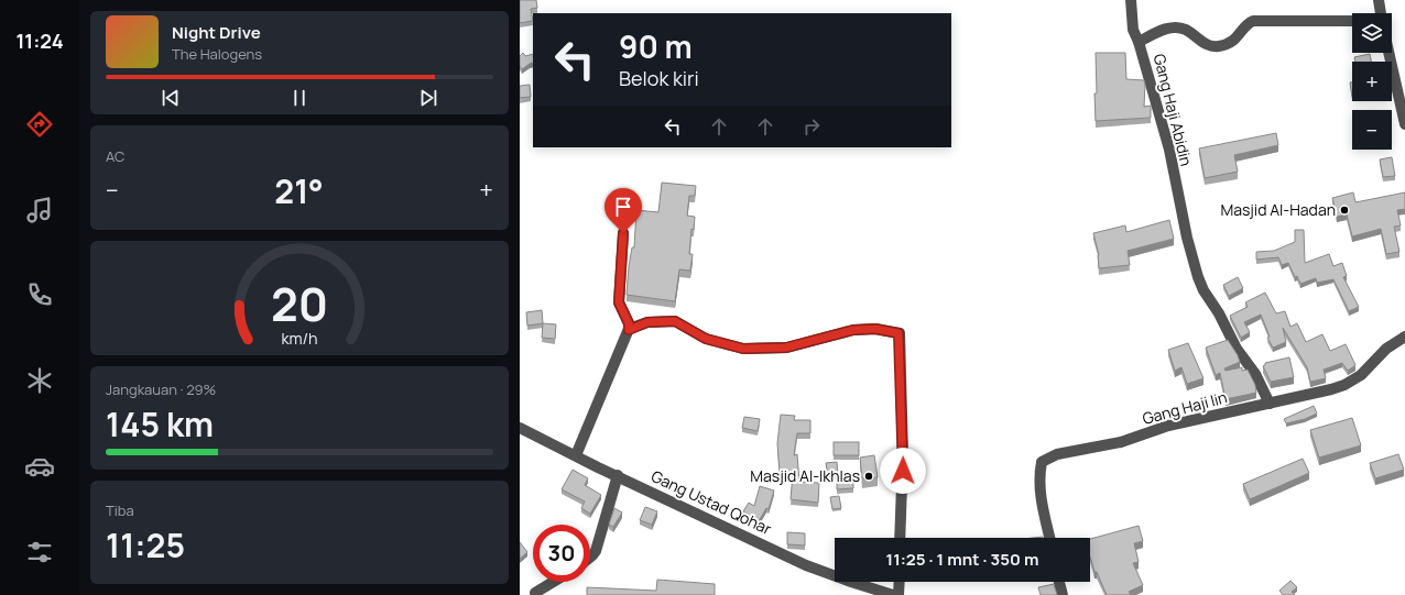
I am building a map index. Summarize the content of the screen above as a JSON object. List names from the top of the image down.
{
  "streets": {
    "street": ["Gang Haji Abidin", "Gang Haji Iin", "Gang Ustad Qohar"]
  },
  "crossings": [
    ["Gang Haji Abidin", "Gang Haji Iin"]
  ],
  "places": ["Masjid Al-Hadan", "Masjid Al-Ikhlas"],
  "page": {
    "tabs": "11:24",
    "map_buttons": ["+", "−"],
    "turn": ["90 m", "Belok kiri"],
    "song": ["Night Drive", "The Halogens"],
    "tile": [
      "AC",
      ["Jangkauan · 29%", "145 km"],
      ["Tiba", "11:25"]
    ],
    "heat": ["−", "21°", "+"],
    "limit": "30",
    "trip": "11:25 · 1 mnt · 350 m",
    "gauge": ["20", "km/h"]
  }
}
